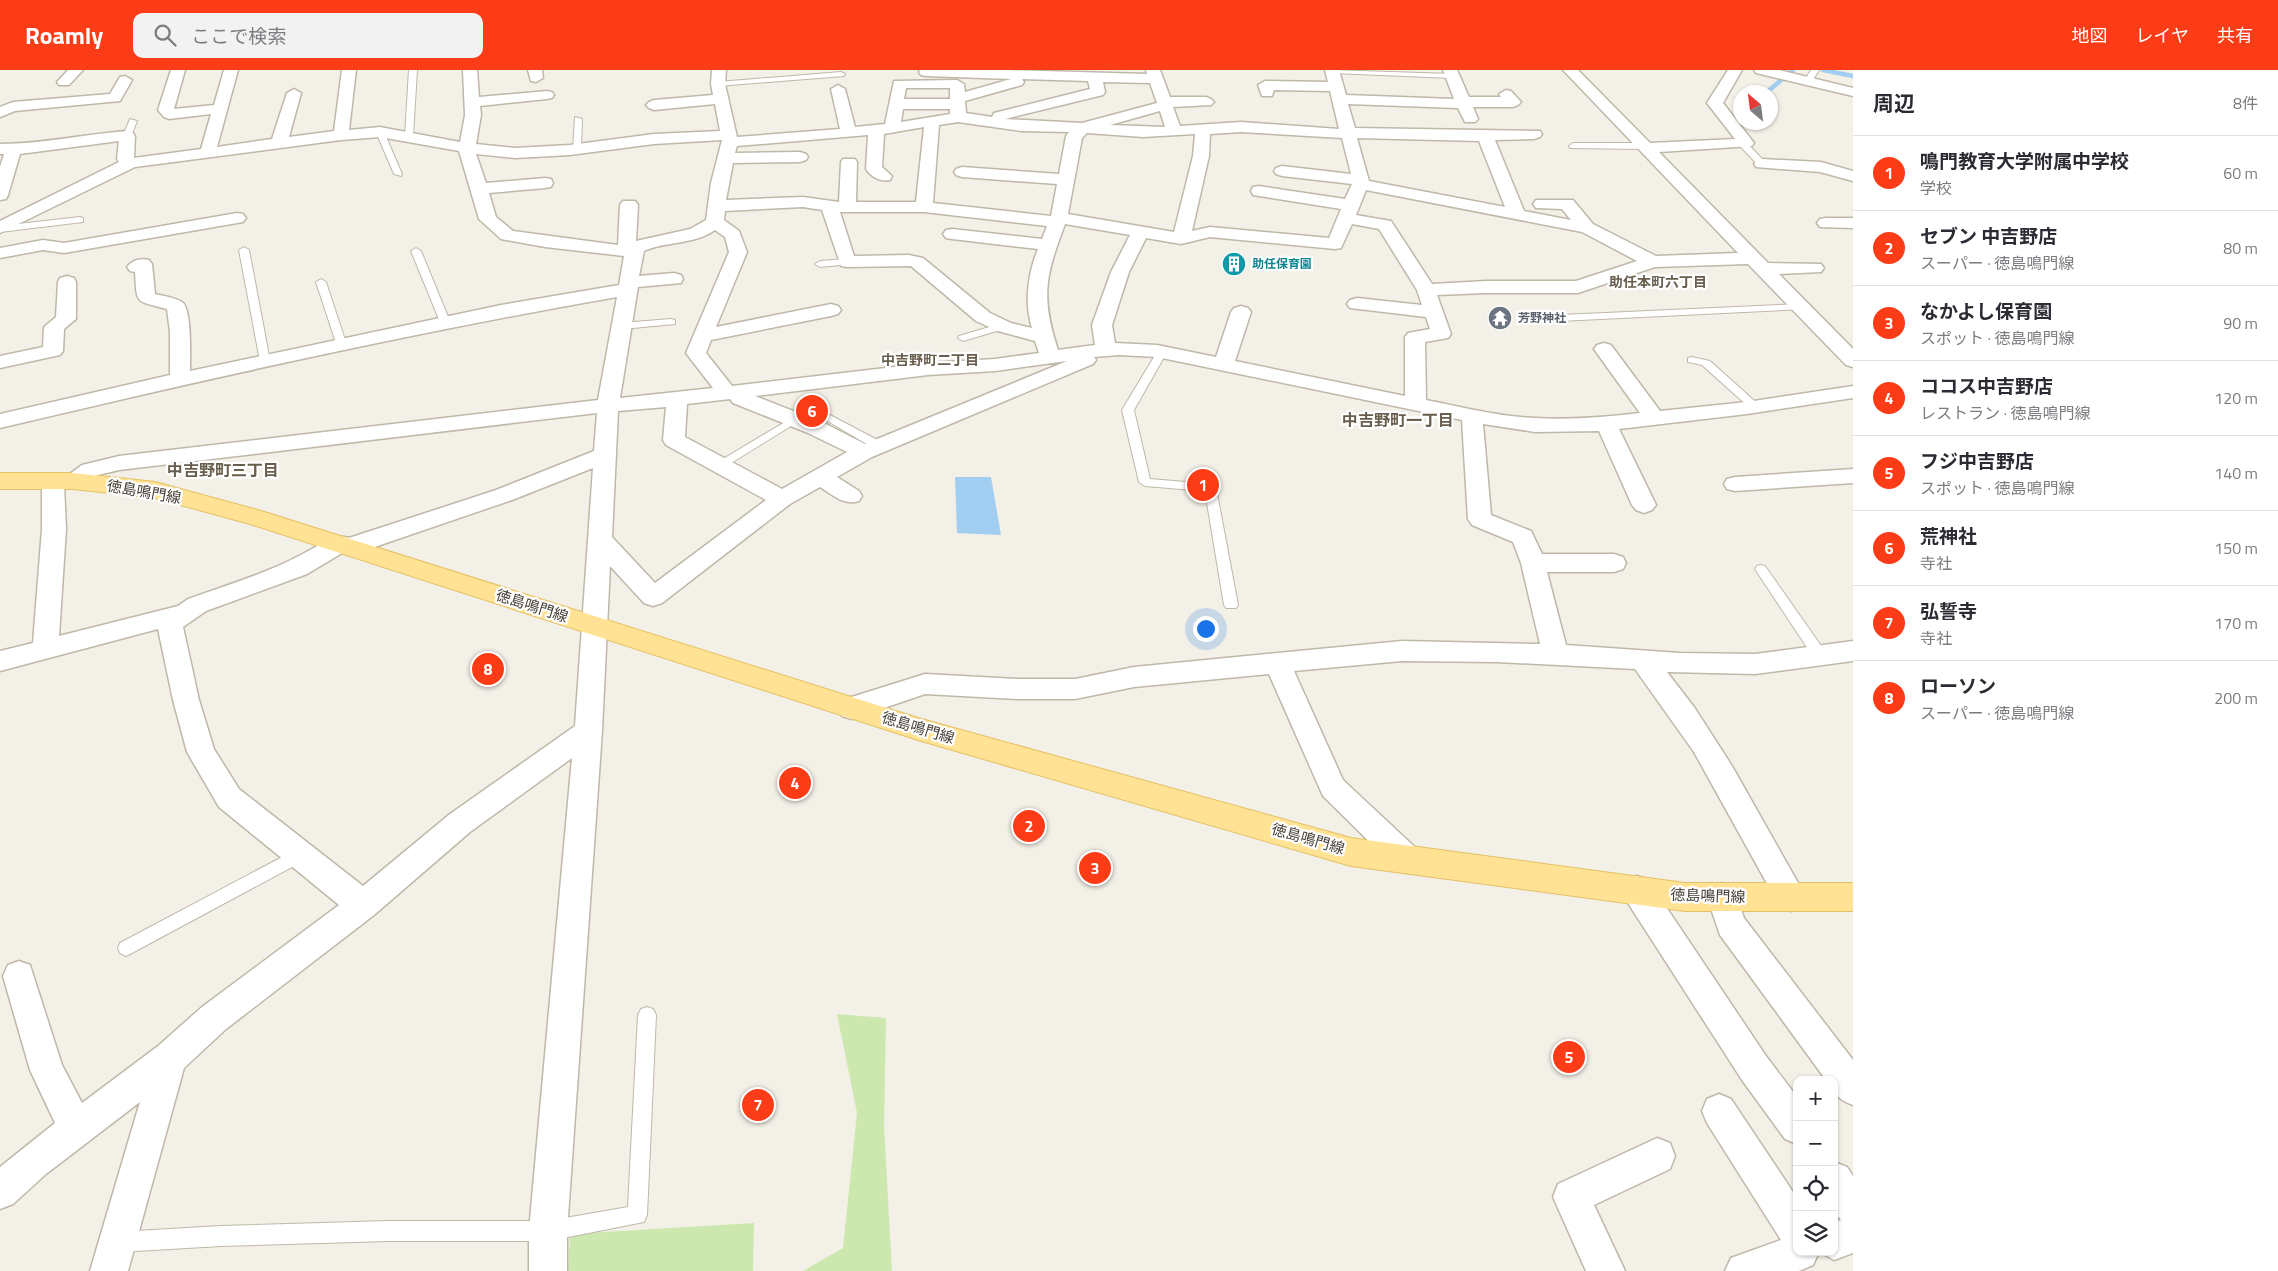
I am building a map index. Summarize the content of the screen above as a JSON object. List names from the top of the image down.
{
  "streets": {
    "main road": ["徳島鳴門線"]
  },
  "districts": [
    "助任本町六丁目",
    "中吉野町二丁目",
    "中吉野町一丁目",
    "中吉野町三丁目"
  ],
  "places": {
    "building": ["助任保育園"],
    "temple": ["芳野神社"]
  },
  "north": "top left",
  "page": {
    "header": "Roamly",
    "search": "ここで検索",
    "nav": ["地図", "レイヤ", "共有"],
    "heading": ["周辺", "8件"],
    "list": [
      {
        "mark": "1",
        "name": "鳴門教育大学附属中学校",
        "note": "学校",
        "value": "60 m"
      },
      {
        "mark": "2",
        "name": "セブン 中吉野店",
        "note": "スーパー · 徳島鳴門線",
        "value": "80 m"
      },
      {
        "mark": "3",
        "name": "なかよし保育園",
        "note": "スポット · 徳島鳴門線",
        "value": "90 m"
      },
      {
        "mark": "4",
        "name": "ココス中吉野店",
        "note": "レストラン · 徳島鳴門線",
        "value": "120 m"
      },
      {
        "mark": "5",
        "name": "フジ中吉野店",
        "note": "スポット · 徳島鳴門線",
        "value": "140 m"
      },
      {
        "mark": "6",
        "name": "荒神社",
        "note": "寺社",
        "value": "150 m"
      },
      {
        "mark": "7",
        "name": "弘誓寺",
        "note": "寺社",
        "value": "170 m"
      },
      {
        "mark": "8",
        "name": "ローソン",
        "note": "スーパー · 徳島鳴門線",
        "value": "200 m"
      }
    ],
    "pins": [
      "6",
      "1",
      "8",
      "4",
      "2",
      "3",
      "5",
      "7"
    ],
    "map_buttons": ["+", "−"]
  }
}
